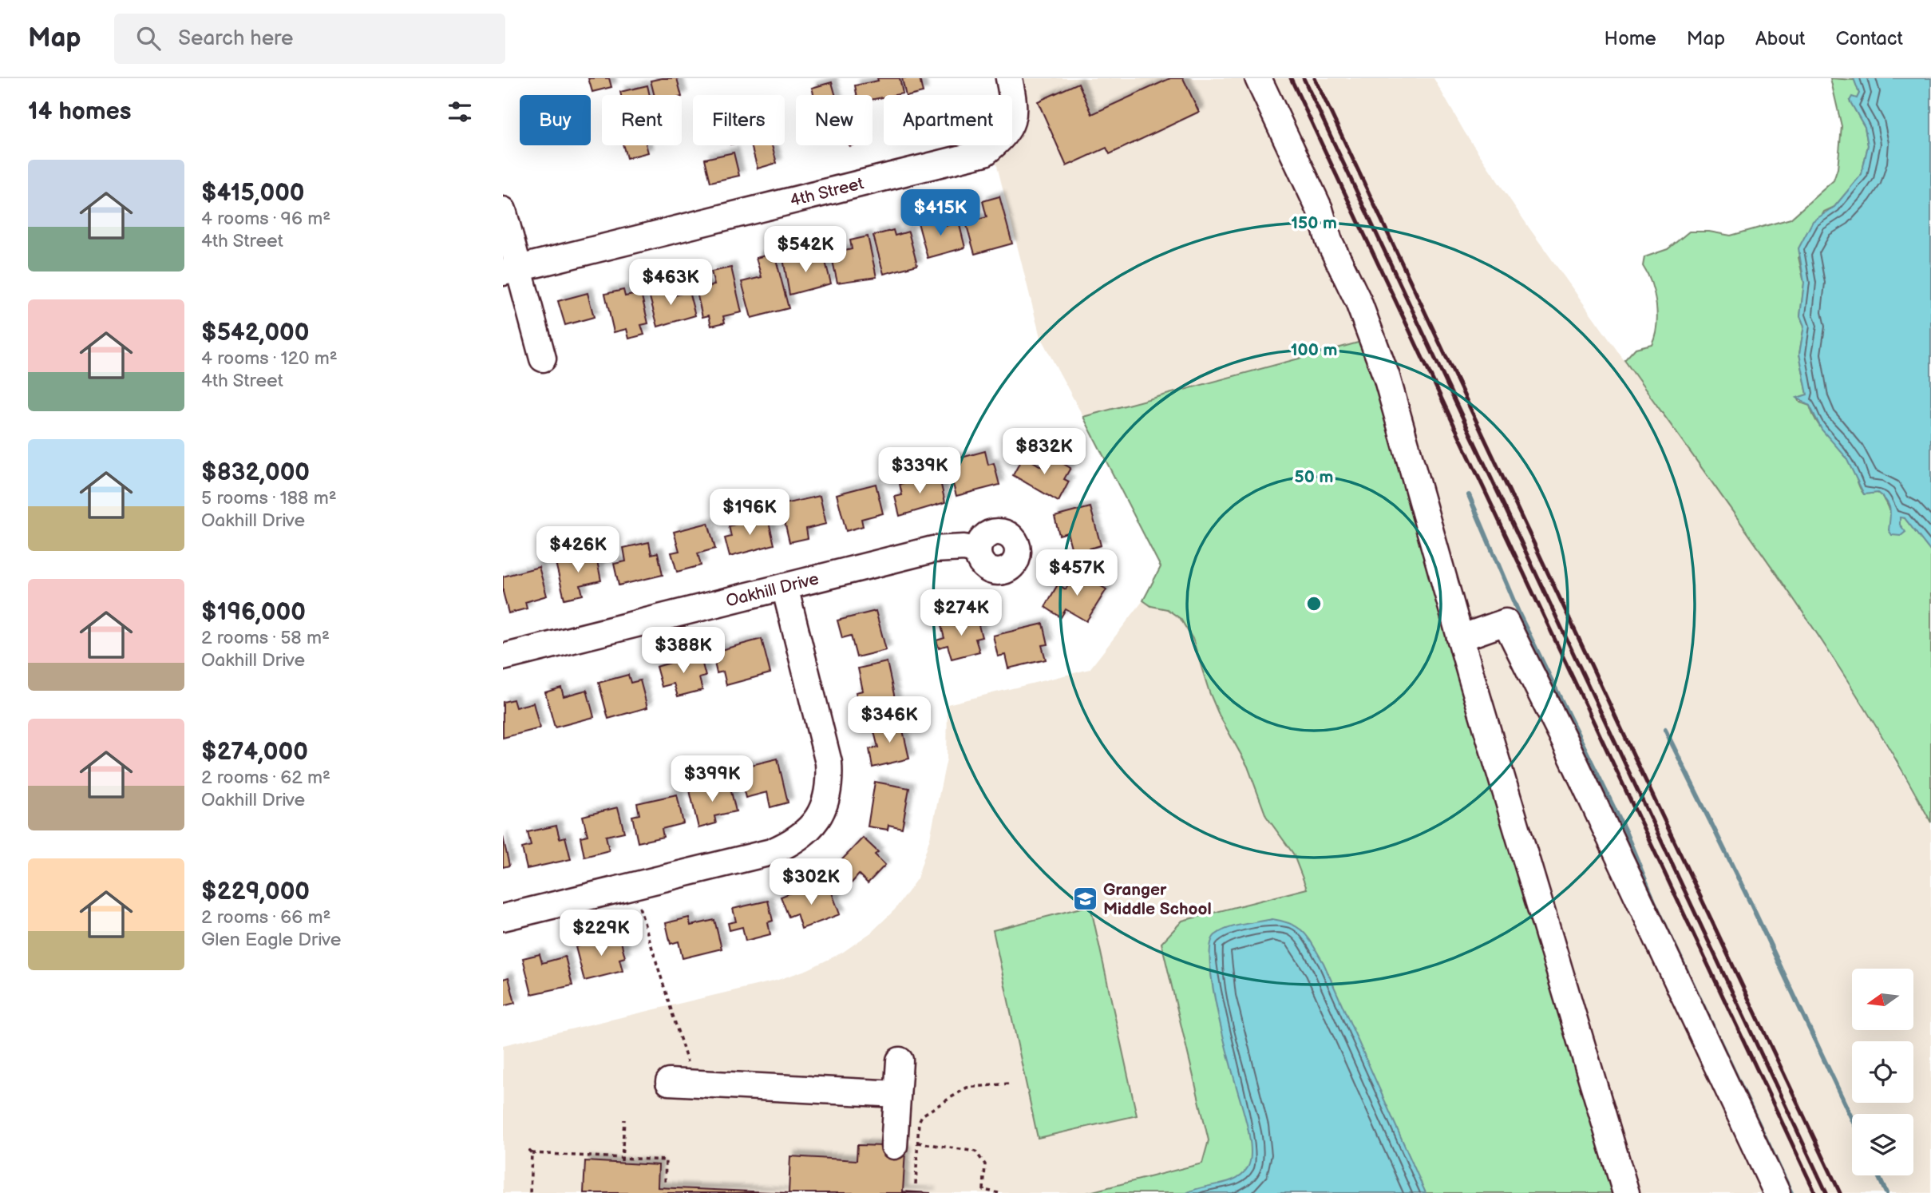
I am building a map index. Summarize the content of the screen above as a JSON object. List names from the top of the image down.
{
  "streets": {
    "street": ["4th Street", "Oakhill Drive"]
  },
  "places": {
    "school or university": ["Granger Middle School"]
  },
  "north": "left",
  "page": {
    "header": "Map",
    "search": "Search here",
    "nav": [
      "Home",
      "Map",
      "About",
      "Contact"
    ],
    "heading": "14 homes",
    "chip": [
      "Buy",
      "Rent",
      "Filters",
      "New",
      "Apartment"
    ],
    "list": [
      {
        "name": "$415,000",
        "note": "4 rooms · 96 m² · 4th Street"
      },
      {
        "name": "$542,000",
        "note": "4 rooms · 120 m² · 4th Street"
      },
      {
        "name": "$832,000",
        "note": "5 rooms · 188 m² · Oakhill Drive"
      },
      {
        "name": "$196,000",
        "note": "2 rooms · 58 m² · Oakhill Drive"
      },
      {
        "name": "$274,000",
        "note": "2 rooms · 62 m² · Oakhill Drive"
      },
      {
        "name": "$229,000",
        "note": "2 rooms · 66 m² · Glen Eagle Drive"
      }
    ],
    "price": [
      "$415K",
      "$542K",
      "$463K",
      "$832K",
      "$339K",
      "$196K",
      "$426K",
      "$457K",
      "$274K",
      "$388K",
      "$346K",
      "$399K",
      "$302K",
      "$229K"
    ]
  },
  "rings": ["150 m", "100 m", "50 m"]
}
